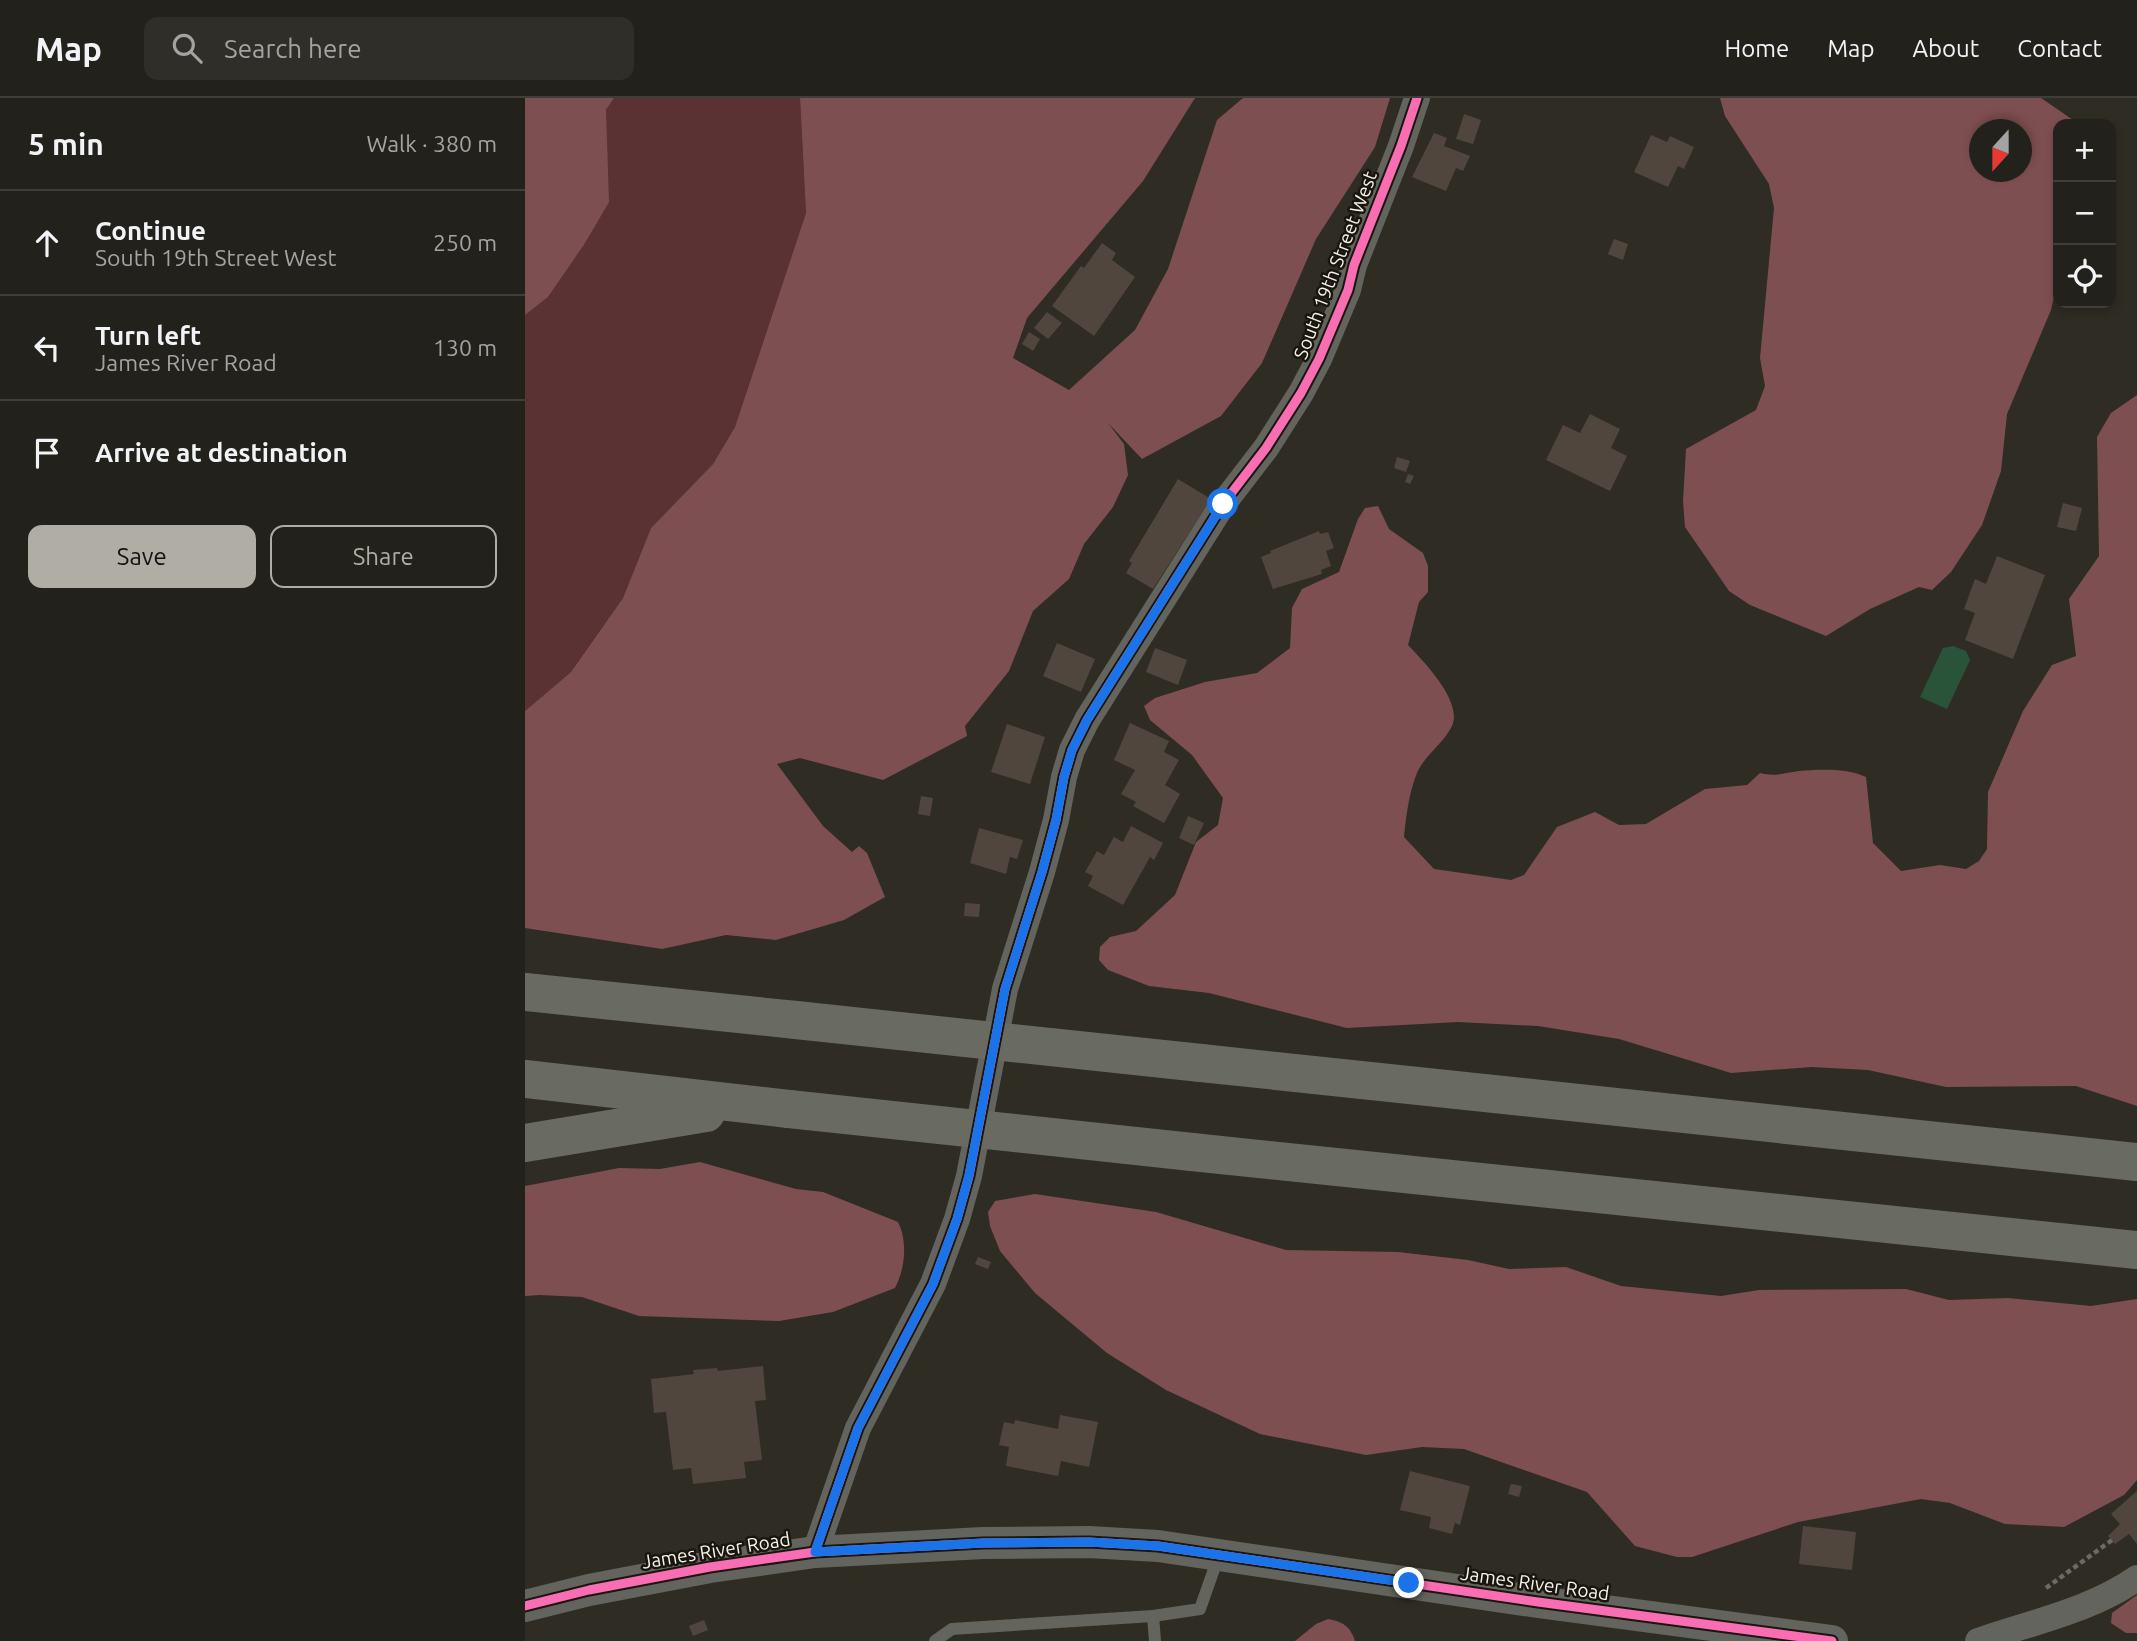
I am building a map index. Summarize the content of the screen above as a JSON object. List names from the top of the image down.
{
  "streets": {
    "street": ["South 19th Street West", "James River Road"]
  },
  "crossings": [
    ["South 19th Street West", "James River Road"]
  ],
  "north": "bottom",
  "page": {
    "header": "Map",
    "search": "Search here",
    "nav": [
      "Home",
      "Map",
      "About",
      "Contact"
    ],
    "heading": ["5 min", "Walk · 380 m"],
    "map_buttons": ["+", "−"],
    "list": [
      ["Continue", "South 19th Street West", "250 m"],
      ["Turn left", "James River Road", "130 m"],
      "Arrive at destination"
    ],
    "buttons": ["Save", "Share"]
  }
}
